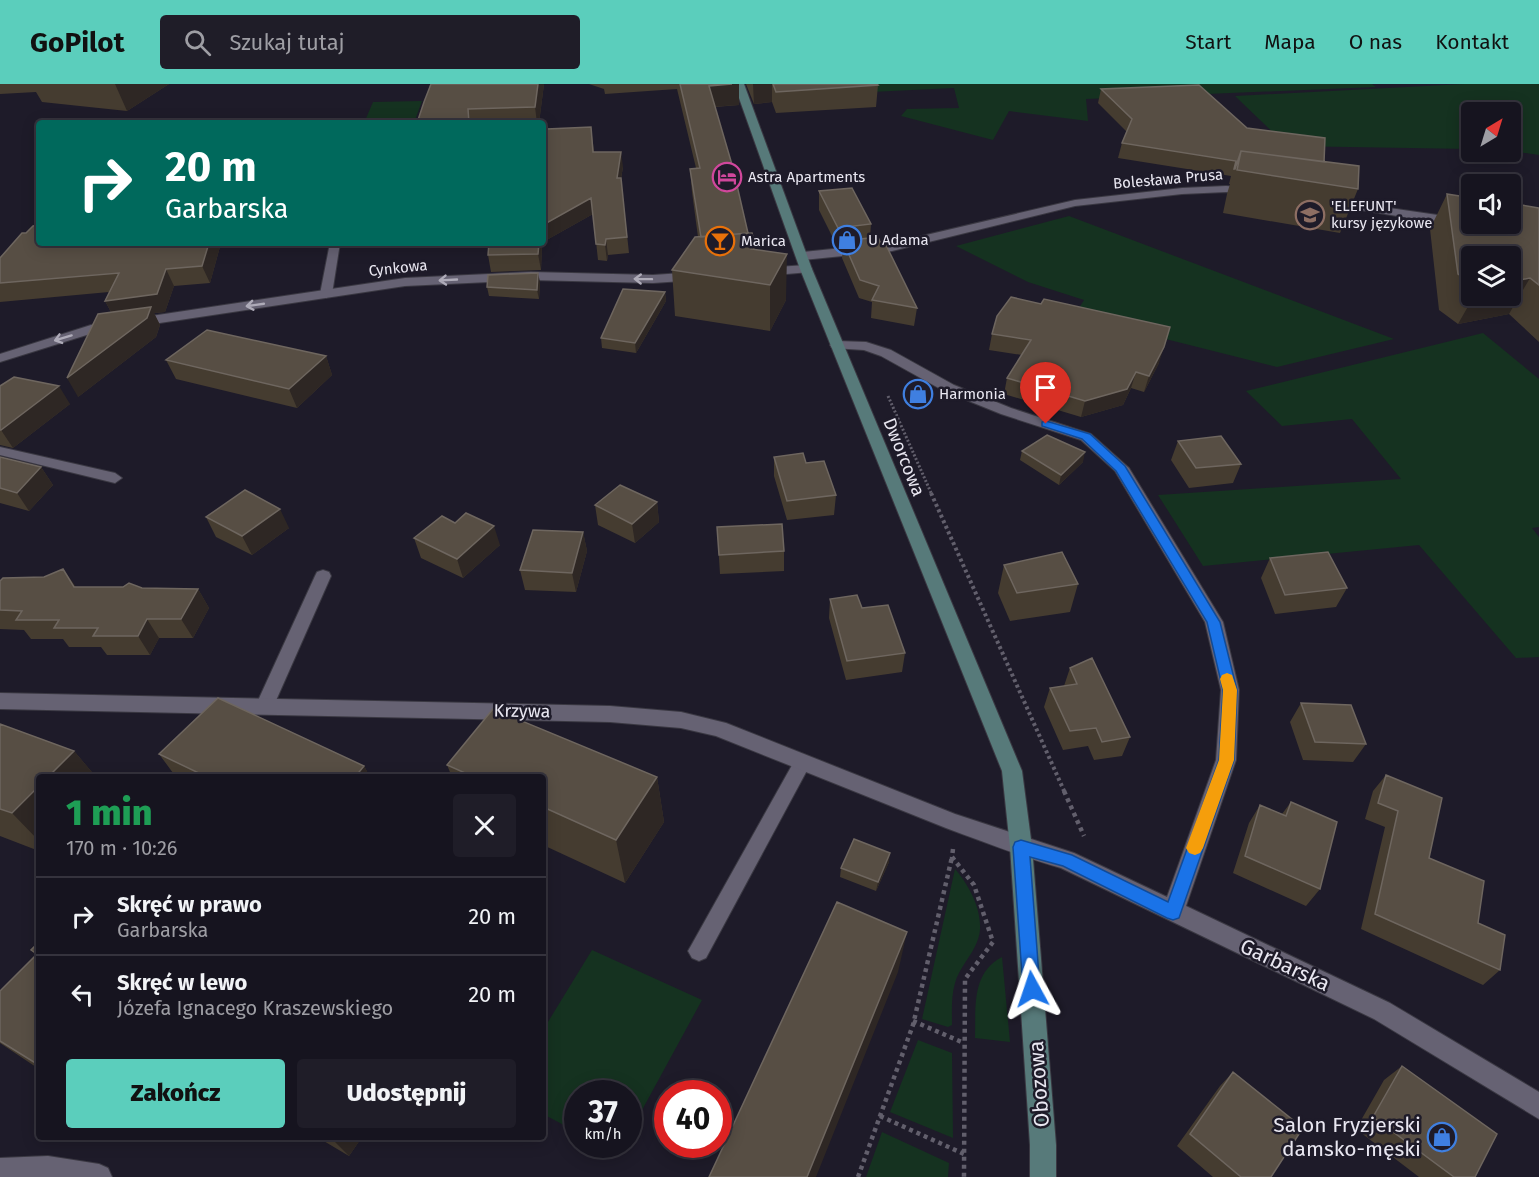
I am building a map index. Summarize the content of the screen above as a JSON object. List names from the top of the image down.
{
  "streets": {
    "street": [
      "Bolesława Prusa",
      "Cynkowa",
      "Dworcowa",
      "Krzywa",
      "Garbarska",
      "Obozowa"
    ]
  },
  "crossings": [
    ["Bolesława Prusa", "Dworcowa"],
    ["Dworcowa", "Krzywa"],
    ["Dworcowa", "Garbarska"],
    ["Dworcowa", "Obozowa"],
    ["Krzywa", "Garbarska"],
    ["Krzywa", "Obozowa"],
    ["Garbarska", "Obozowa"]
  ],
  "one_way": ["Cynkowa"],
  "places": {
    "hotel": ["Astra Apartments"],
    "school or university": ["'ELEFUNT' kursy językowe"],
    "shop": ["U Adama", "Harmonia", "Salon Fryzjerski damsko-męski"],
    "bar": ["Marica"]
  },
  "north": "top right",
  "page": {
    "header": "GoPilot",
    "search": "Szukaj tutaj",
    "nav": [
      "Start",
      "Mapa",
      "O nas",
      "Kontakt"
    ],
    "turn": ["20 m", "Garbarska"],
    "heading": ["1 min", "170 m · 10:26"],
    "list": [
      {
        "name": "Skręć w prawo",
        "note": "Garbarska",
        "value": "20 m"
      },
      {
        "name": "Skręć w lewo",
        "note": "Józefa Ignacego Kraszewskiego",
        "value": "20 m"
      }
    ],
    "buttons": ["Zakończ", "Udostępnij"],
    "speed": "37 km/h",
    "limit": "40"
  }
}
